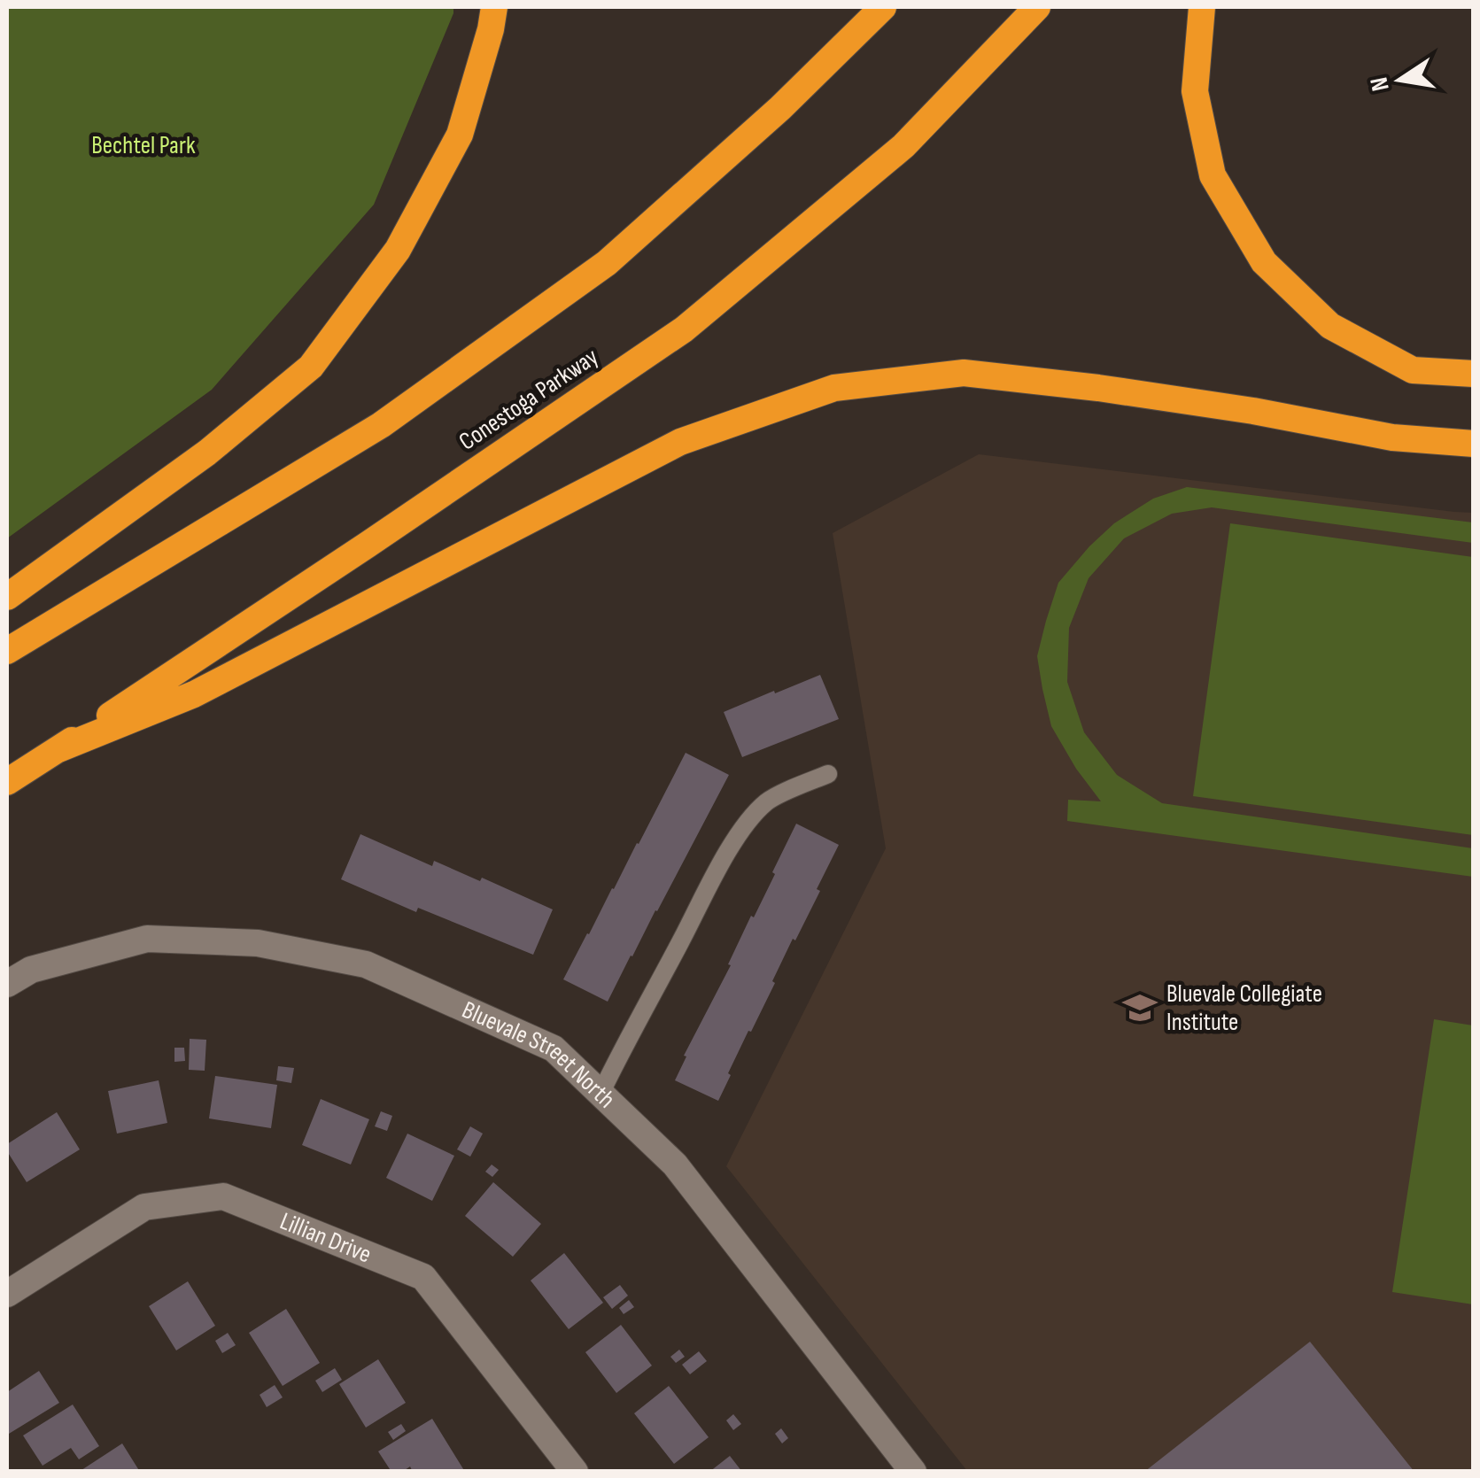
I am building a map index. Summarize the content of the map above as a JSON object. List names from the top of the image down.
{
  "streets": {
    "highway": ["Conestoga Parkway"],
    "street": ["Bluevale Street North", "Lillian Drive"]
  },
  "parks": ["Bechtel Park"],
  "places": {
    "school or university": ["Bluevale Collegiate Institute"]
  },
  "north": "left"
}
